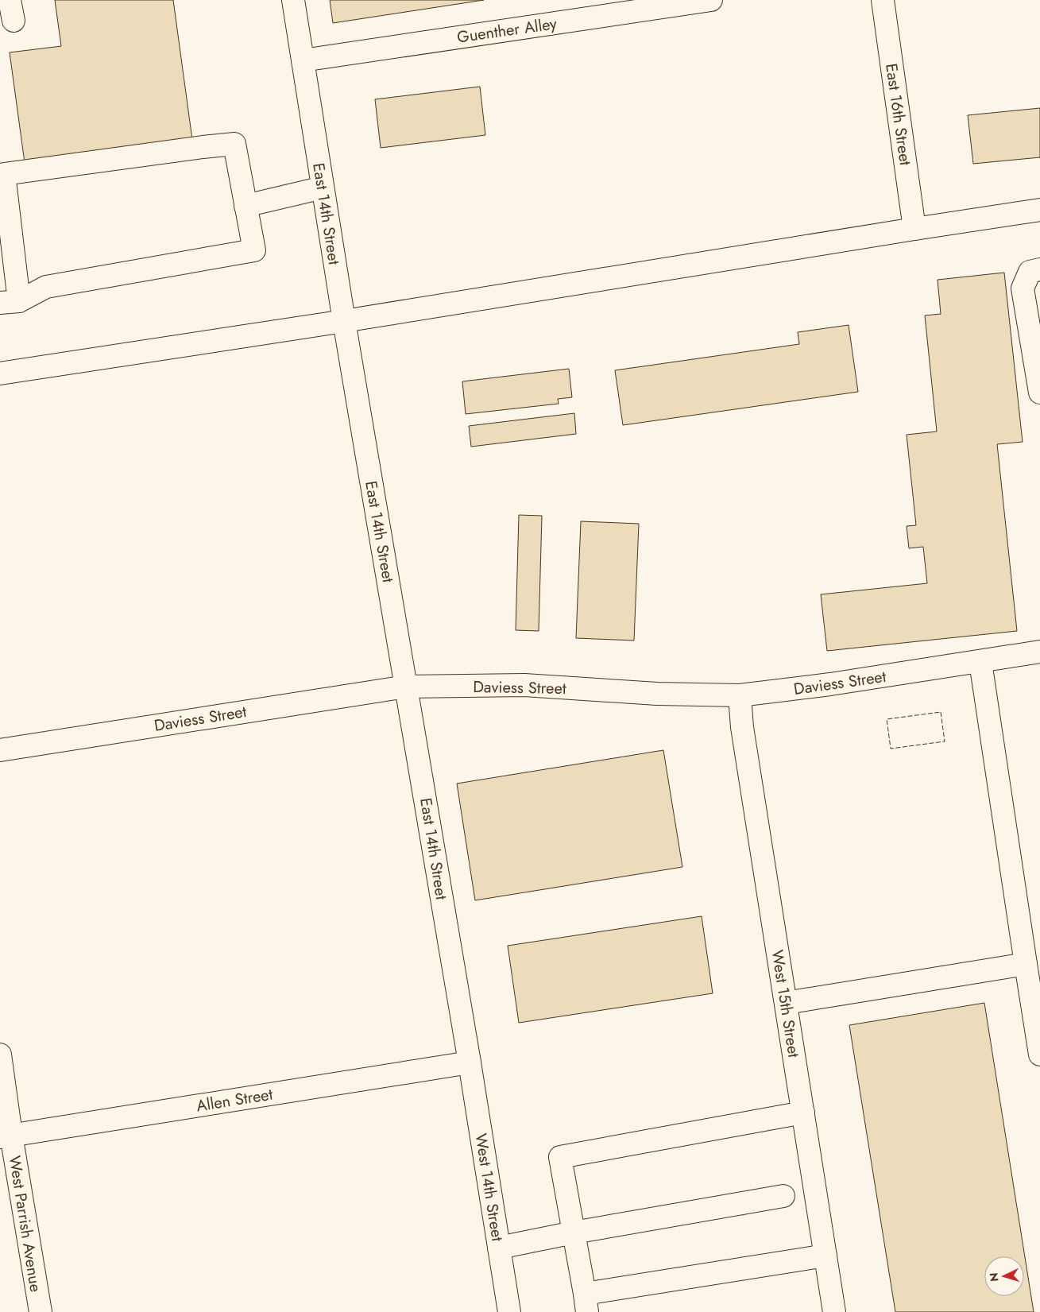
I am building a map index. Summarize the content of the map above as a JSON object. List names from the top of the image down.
{
  "streets": {
    "street": [
      "Guenther Alley",
      "East 16th Street",
      "East 14th Street",
      "Daviess Street",
      "West 15th Street",
      "Allen Street",
      "West 14th Street",
      "West Parrish Avenue"
    ]
  },
  "crossings": [
    ["Guenther Alley", "East 14th Street"],
    ["East 14th Street", "Daviess Street"],
    ["East 14th Street", "Allen Street"],
    ["East 14th Street", "West 14th Street"],
    ["Daviess Street", "West 15th Street"],
    ["Allen Street", "West 14th Street"],
    ["Allen Street", "West Parrish Avenue"]
  ],
  "north": "left"
}
